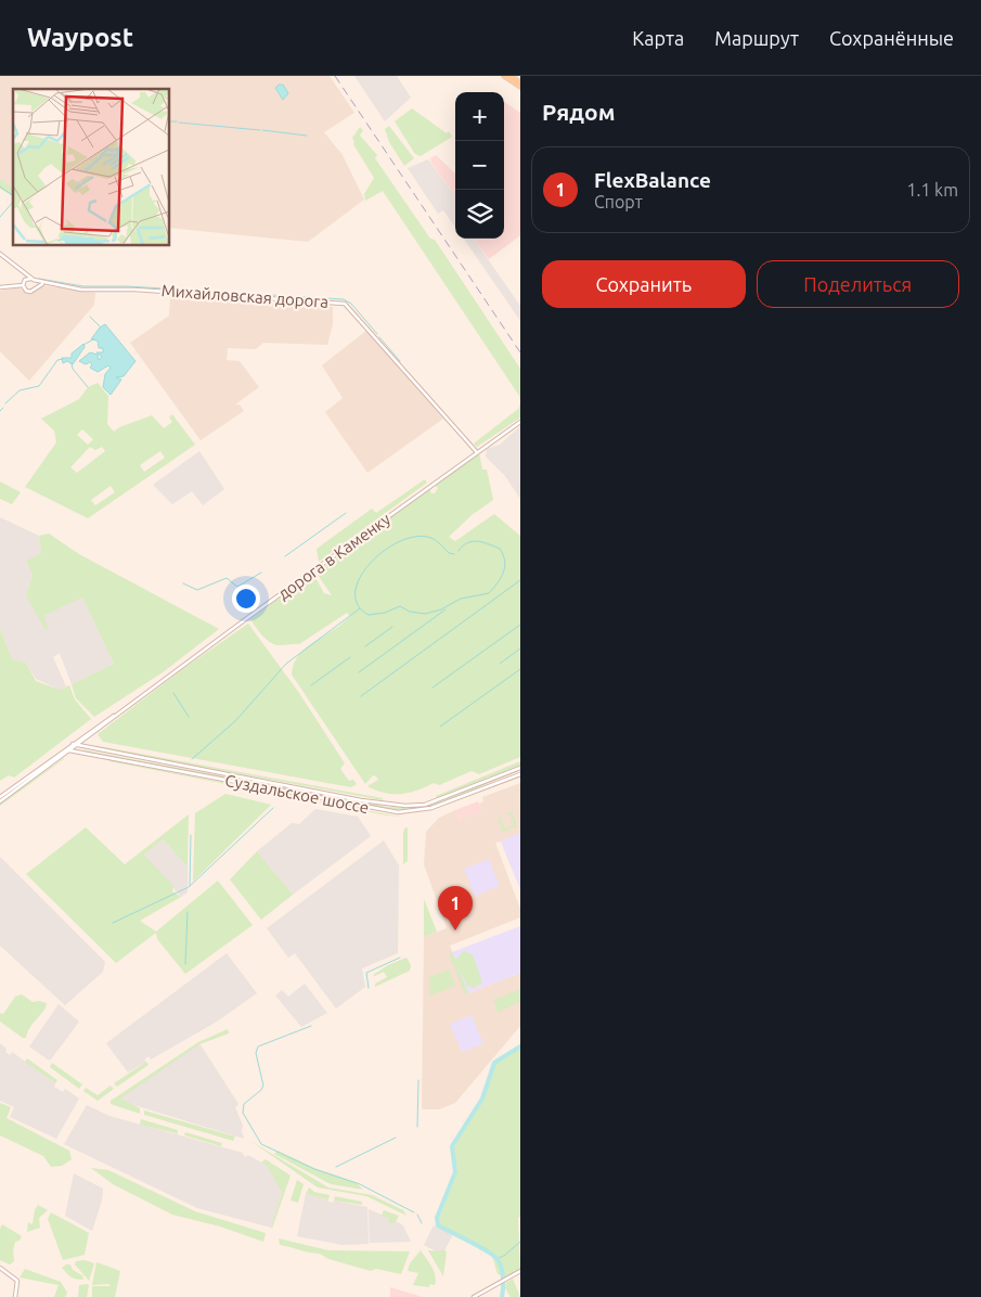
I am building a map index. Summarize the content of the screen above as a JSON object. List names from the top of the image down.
{
  "streets": {
    "street": ["Михайловская дорога", "дорога в Каменку", "Суздальское шоссе"]
  },
  "crossings": [
    ["Михайловская дорога", "дорога в Каменку"],
    ["дорога в Каменку", "Суздальское шоссе"]
  ],
  "page": {
    "header": "Waypost",
    "nav": ["Карта", "Маршрут", "Сохранённые"],
    "heading": "Рядом",
    "map_buttons": ["+", "−"],
    "list": [
      {
        "mark": "1",
        "name": "FlexBalance",
        "note": "Спорт",
        "value": "1.1 km"
      }
    ],
    "buttons": ["Сохранить", "Поделиться"],
    "pins": "1"
  }
}
